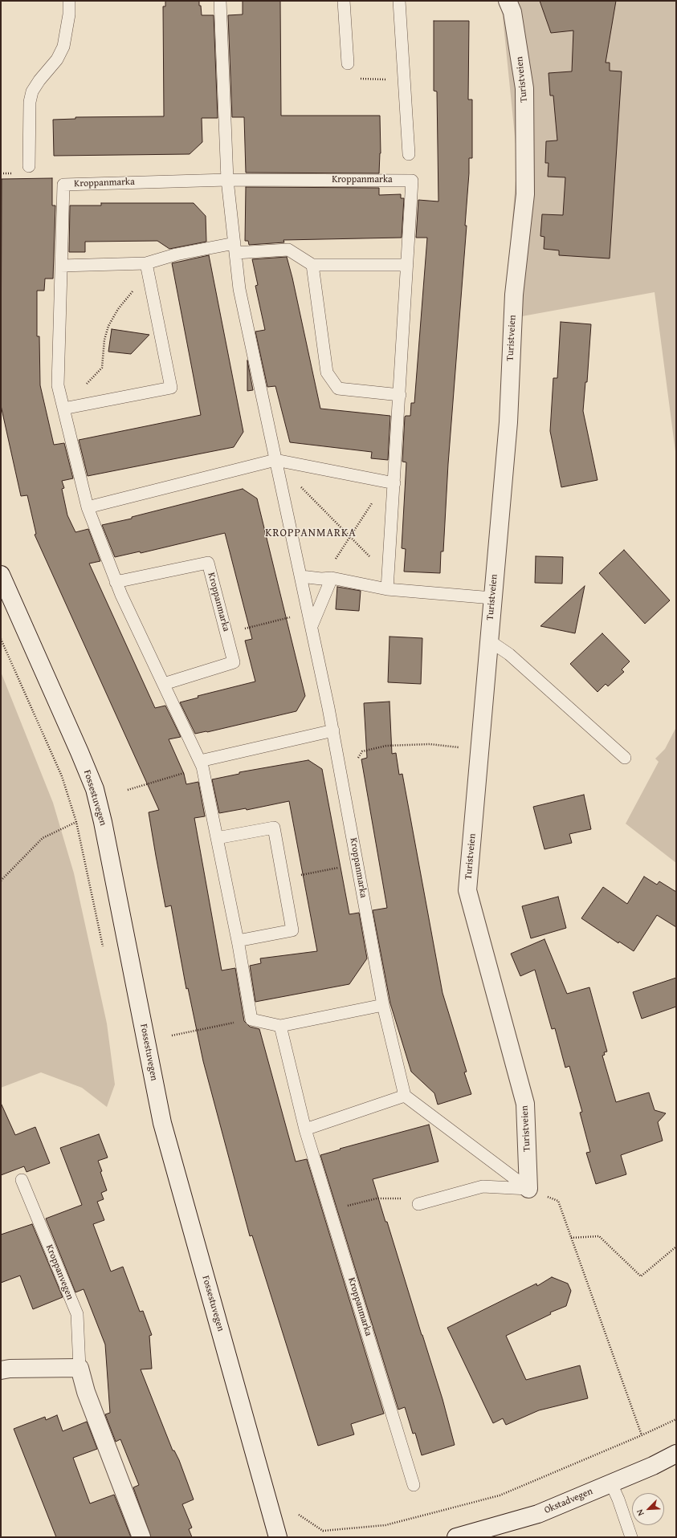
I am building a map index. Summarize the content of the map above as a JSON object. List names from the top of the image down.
{
  "streets": {
    "street": [
      "Turistveien",
      "Fossestuvegen",
      "Kroppanvegen",
      "Okstadvegen"
    ],
    "lane": ["Kroppanmarka"]
  },
  "districts": ["KROPPANMARKA"],
  "north": "bottom left"
}
